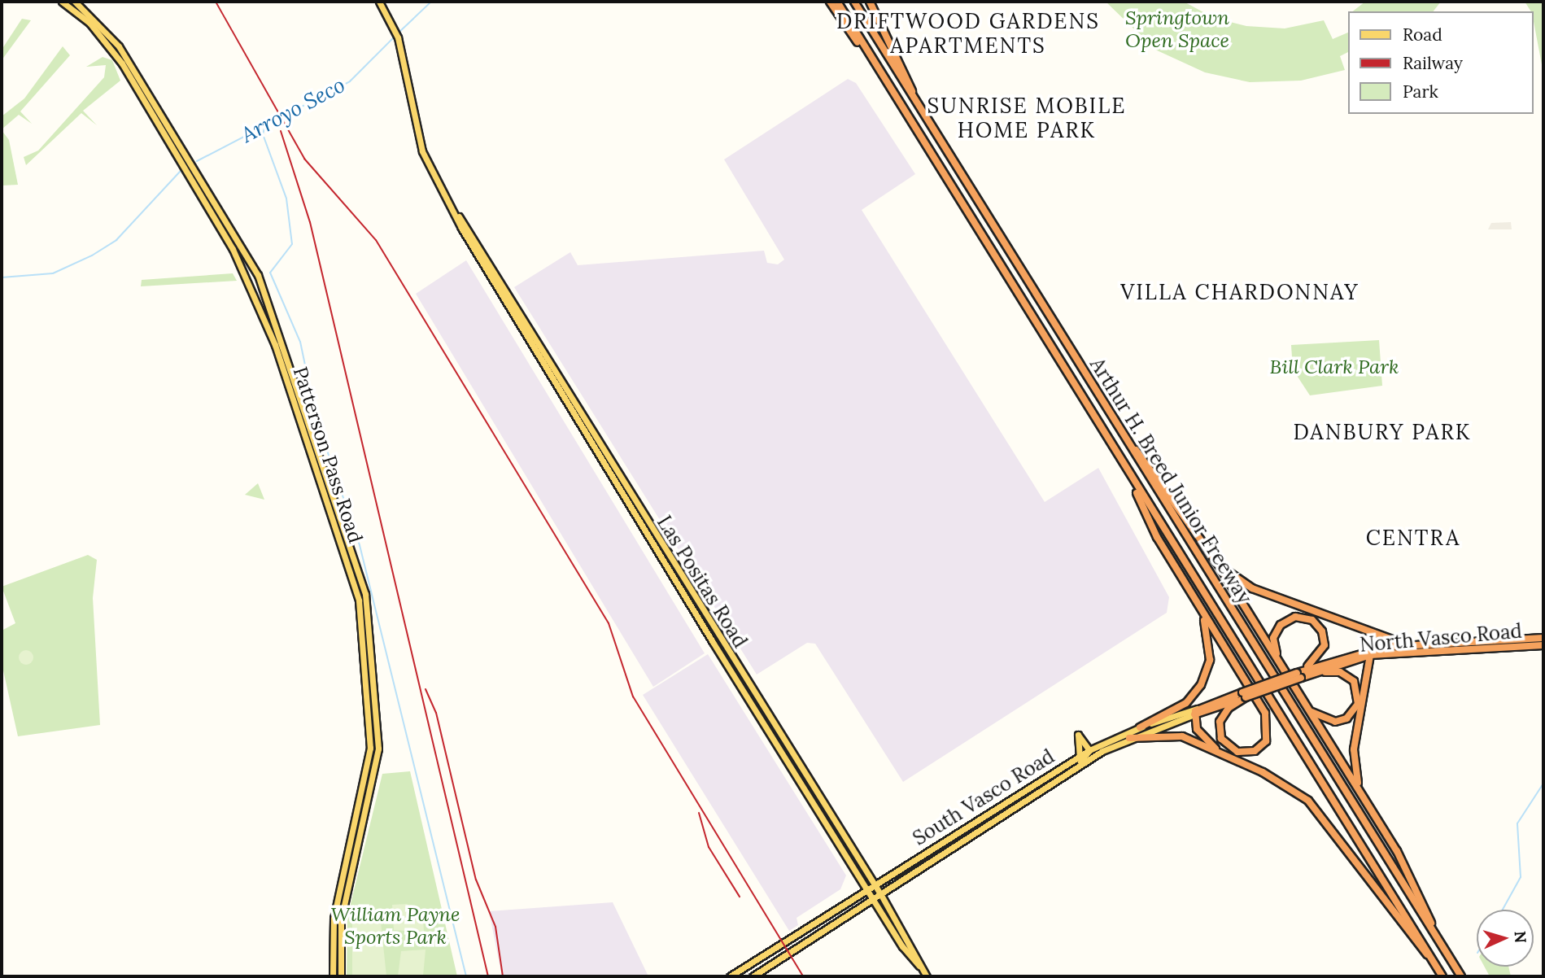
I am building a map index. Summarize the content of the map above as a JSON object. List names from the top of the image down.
{
  "streets": {
    "highway": ["Arthur H. Breed Junior Freeway", "North Vasco Road", "South Vasco Road"],
    "main road": ["Patterson Pass Road", "Las Positas Road"]
  },
  "crossings": [
    ["Las Positas Road", "South Vasco Road"],
    ["North Vasco Road", "South Vasco Road"]
  ],
  "districts": [
    "DRIFTWOOD GARDENS APARTMENTS",
    "SUNRISE MOBILE HOME PARK",
    "VILLA CHARDONNAY",
    "DANBURY PARK",
    "CENTRA"
  ],
  "water": ["Arroyo Seco"],
  "parks": ["Springtown Open Space", "Bill Clark Park", "William Payne Sports Park"],
  "legend": ["Road", "Railway", "Park"],
  "north": "right"
}
